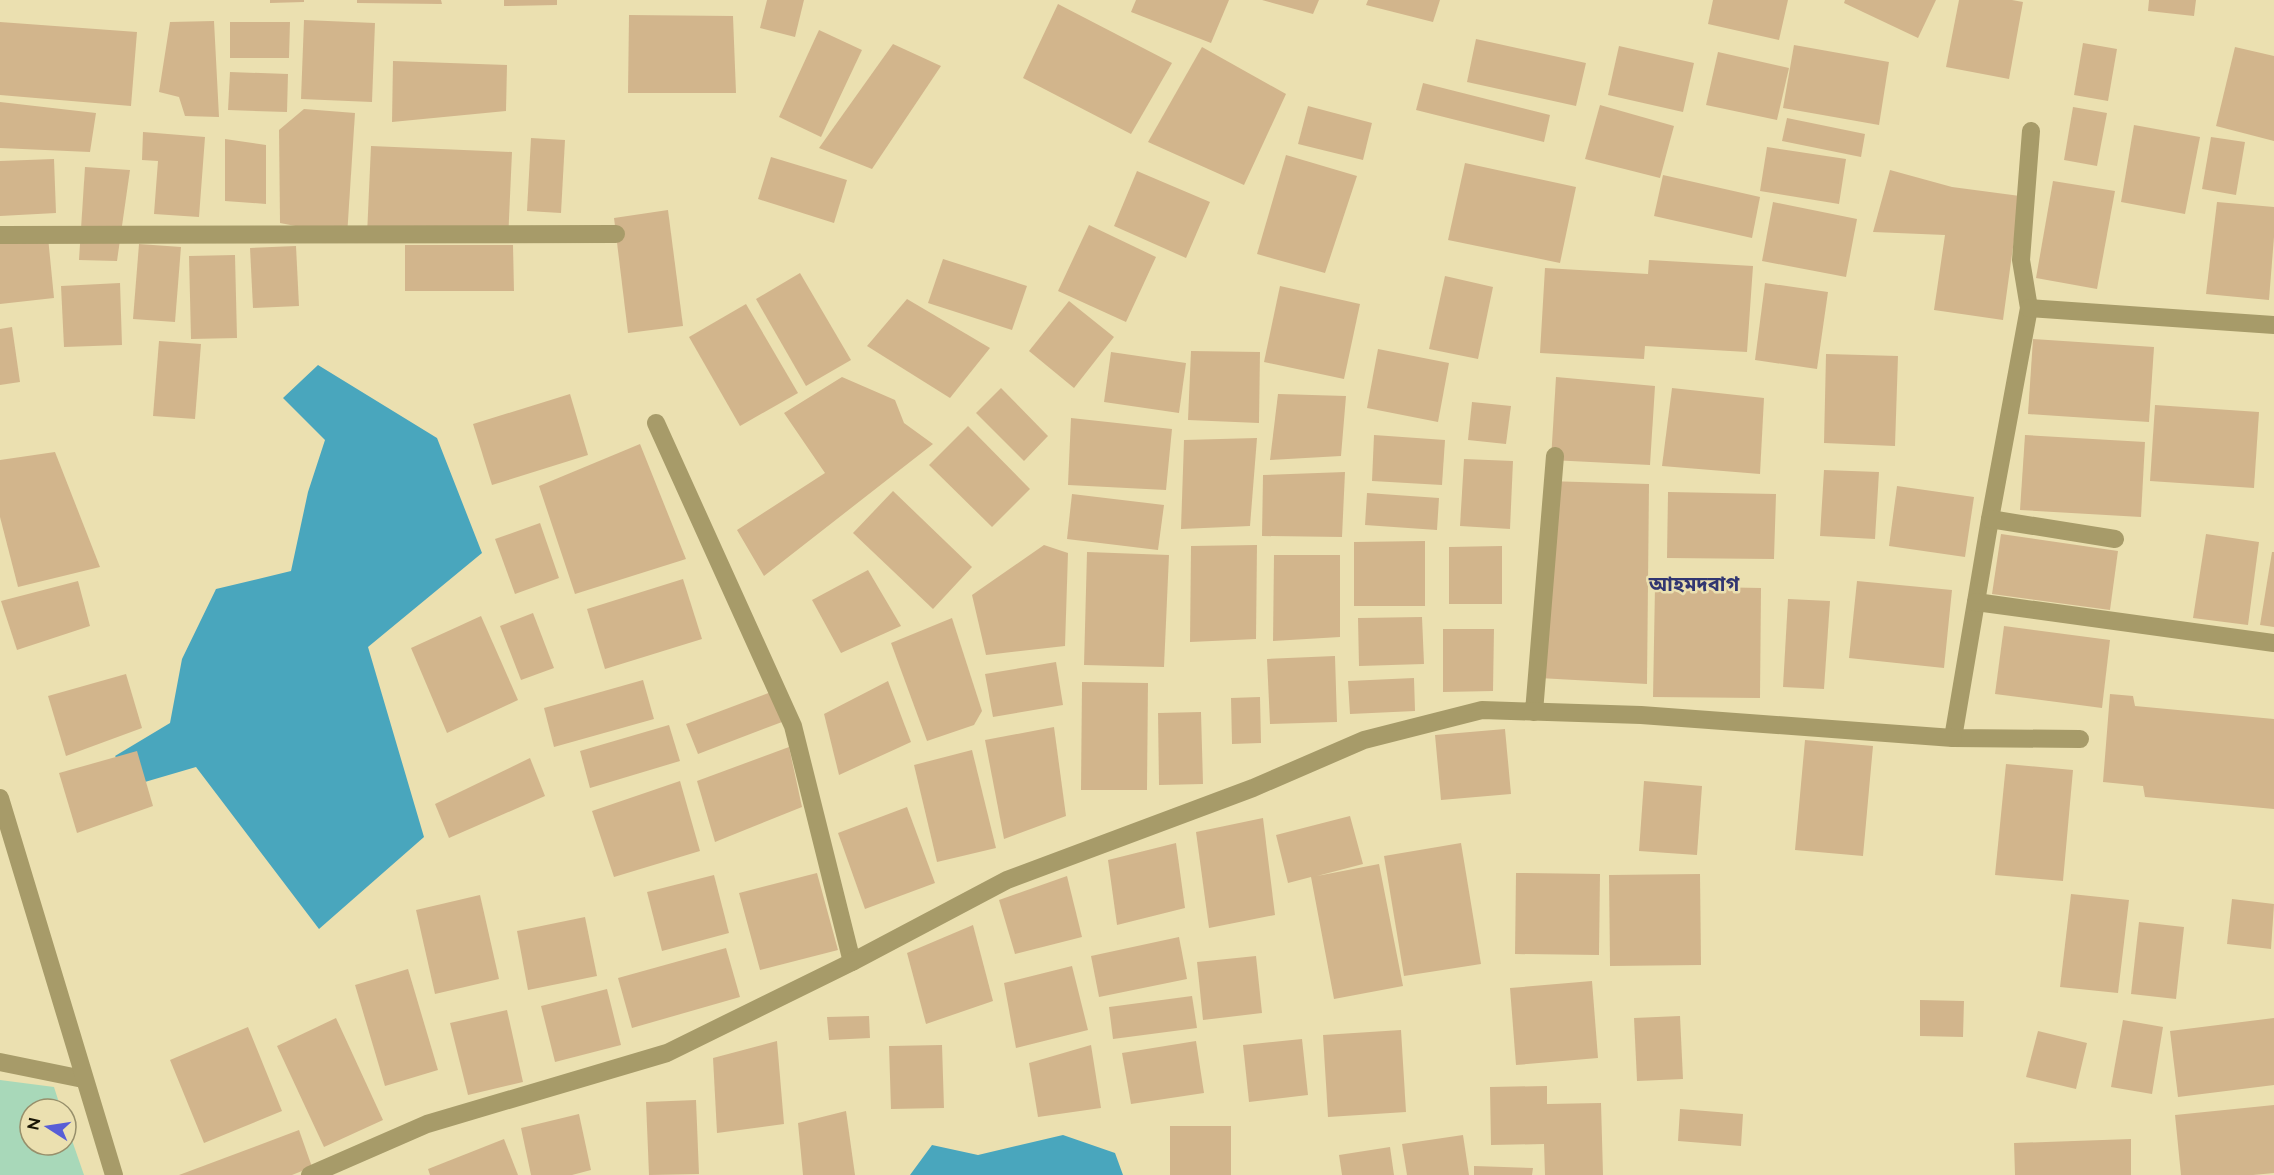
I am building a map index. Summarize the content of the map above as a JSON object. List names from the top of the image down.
{
  "districts": ["আহমদবাগ"],
  "north": "left"
}
